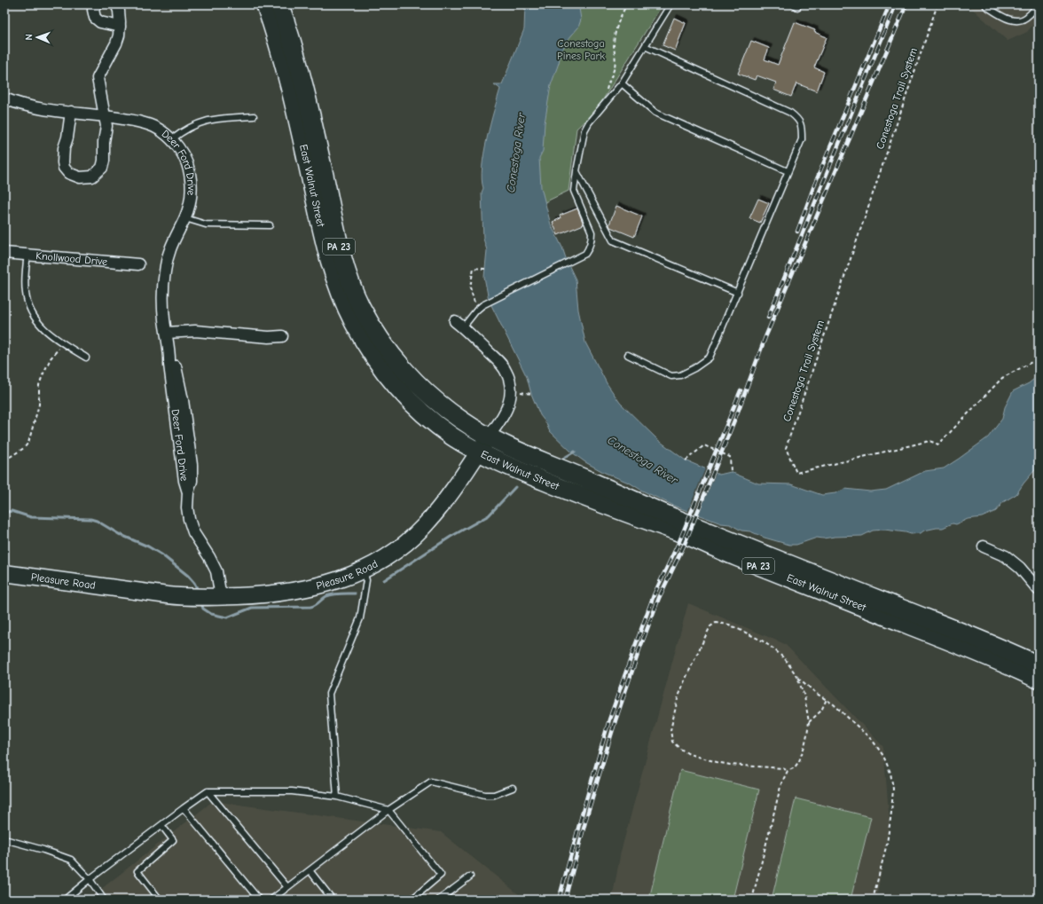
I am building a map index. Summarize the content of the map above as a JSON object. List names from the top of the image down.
{
  "streets": {
    "main road": ["East Walnut Street", "PA 23"],
    "street": ["Deer Ford Drive", "Knollwood Drive", "Pleasure Road"],
    "path": ["Conestoga Trail System"]
  },
  "crossings": [
    ["Deer Ford Drive", "Pleasure Road"],
    ["East Walnut Street", "Pleasure Road"]
  ],
  "water": ["Conestoga River"],
  "parks": ["Conestoga Pines Park"],
  "north": "left"
}
